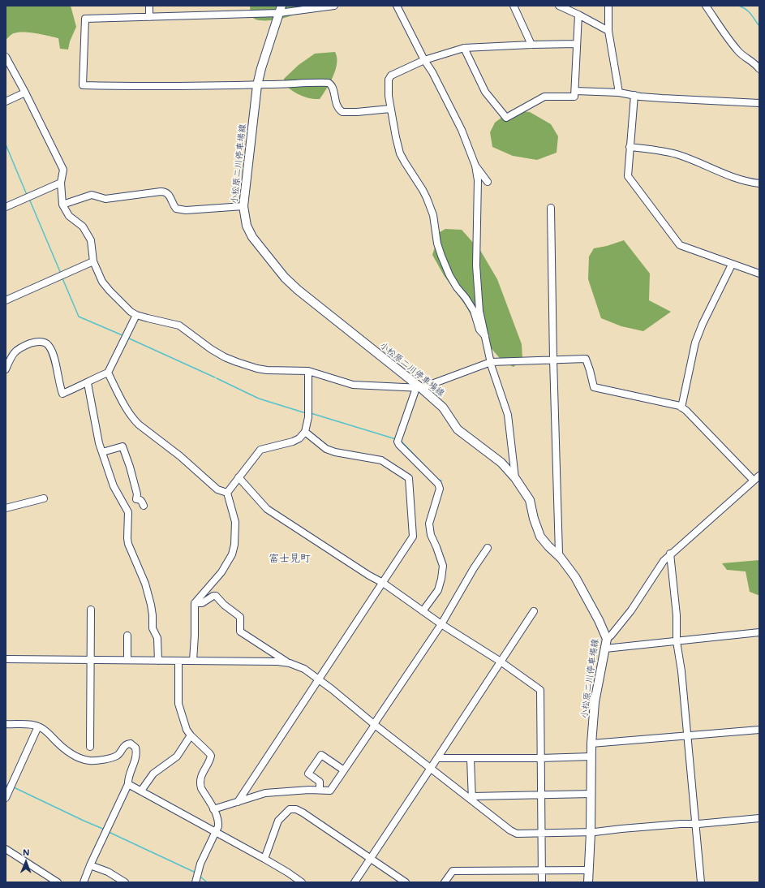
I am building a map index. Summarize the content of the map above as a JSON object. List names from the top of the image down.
{
  "streets": {
    "main road": ["小松原二川停車場線"]
  },
  "districts": ["富士見町"],
  "north": "top"
}
